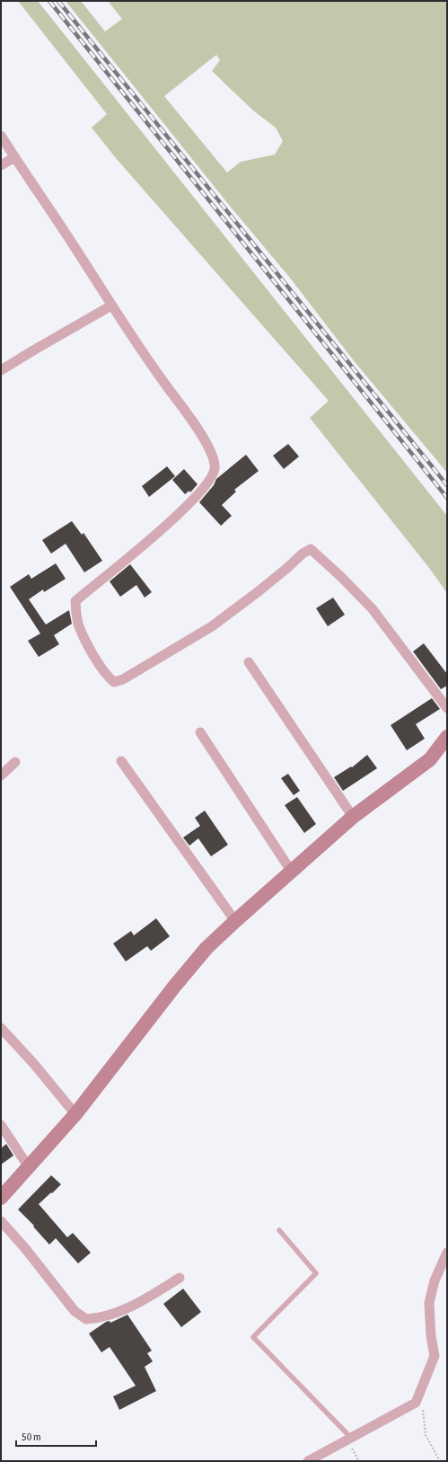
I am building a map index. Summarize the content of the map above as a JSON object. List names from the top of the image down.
{
  "scale_bar": "50 m"
}
